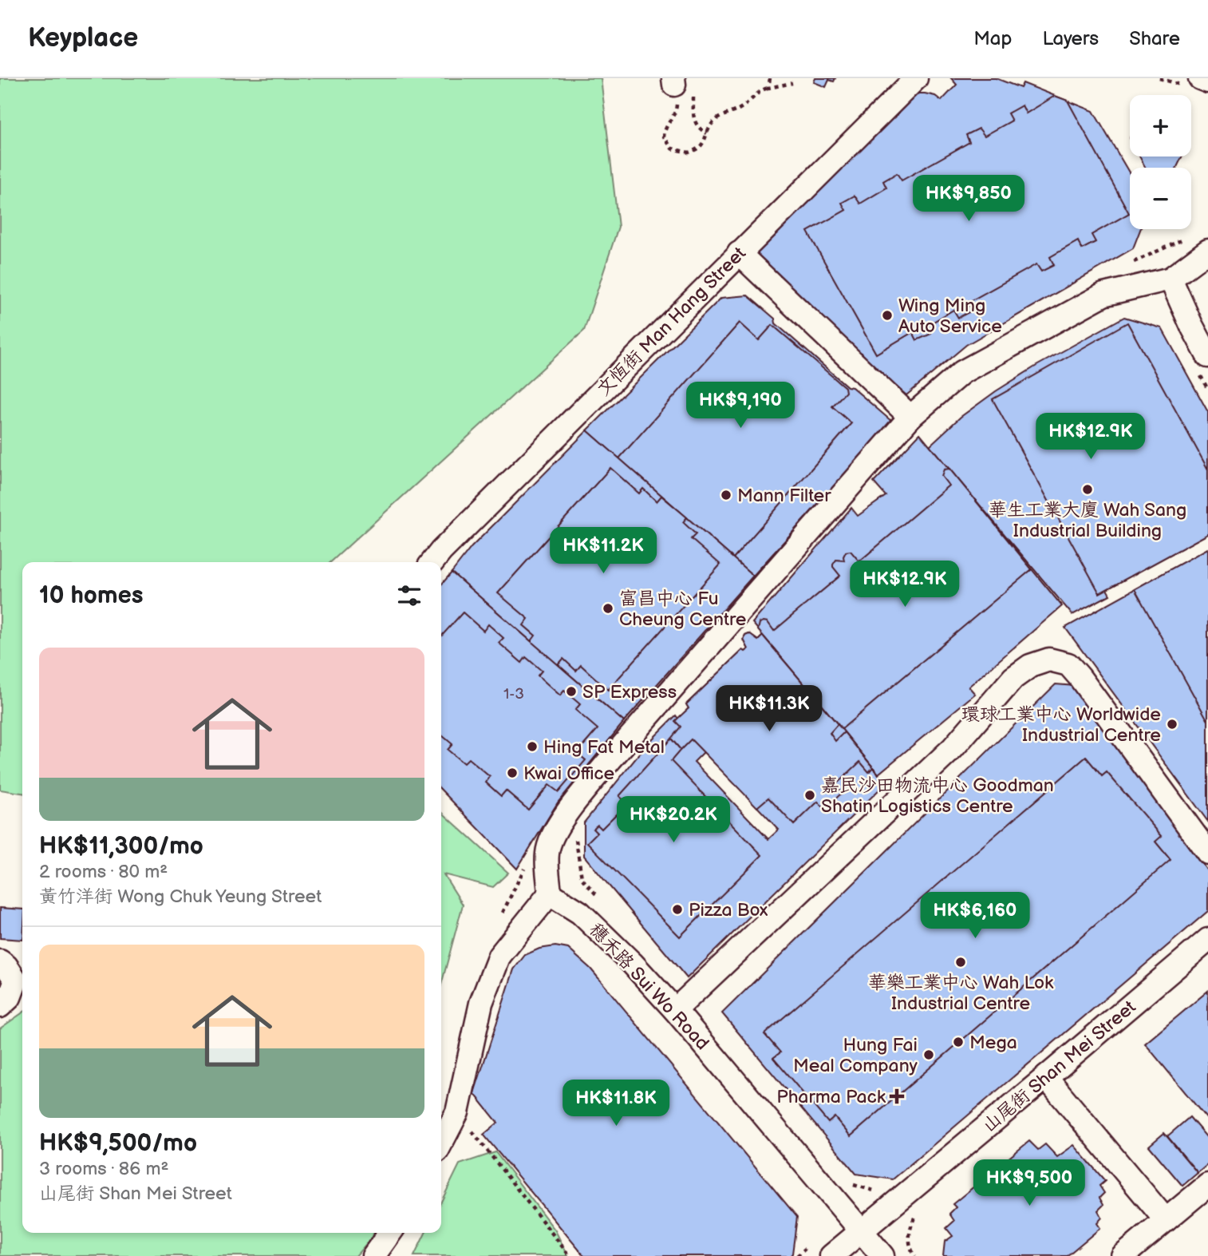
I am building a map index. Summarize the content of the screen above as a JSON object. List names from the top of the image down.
{
  "streets": {
    "street": ["文恆街 Man Hang Street", "穗禾路 Sui Wo Road", "山尾街 Shan Mei Street"]
  },
  "crossings": [
    ["穗禾路 Sui Wo Road", "山尾街 Shan Mei Street"]
  ],
  "places": {
    "other": [
      "Wing Ming Auto Service",
      "華生工業大廈 Wah Sang Industrial Building",
      "Mann Filter",
      "富昌中心 Fu Cheung Centre",
      "SP Express",
      "環球工業中心 Worldwide Industrial Centre",
      "Hing Fat Metal",
      "Kwai Office",
      "嘉民沙田物流中心 Goodman Shatin Logistics Centre",
      "Pizza Box",
      "華樂工業中心 Wah Lok Industrial Centre",
      "Mega",
      "Hung Fai Meal Company"
    ],
    "health": ["Pharma Pack"]
  },
  "house_numbers": ["1-3"],
  "page": {
    "header": "Keyplace",
    "nav": ["Map", "Layers", "Share"],
    "map_buttons": ["+", "−"],
    "price": [
      "HK$9,850",
      "HK$9,190",
      "HK$12.9K",
      "HK$11.2K",
      "HK$12.9K",
      "HK$11.3K",
      "HK$20.2K",
      "HK$6,160",
      "HK$11.8K",
      "HK$9,500"
    ],
    "heading": "10 homes",
    "list": [
      {
        "name": "HK$11,300/mo",
        "note": "2 rooms · 80 m² · 黃竹洋街 Wong Chuk Yeung Street"
      },
      {
        "name": "HK$9,500/mo",
        "note": "3 rooms · 86 m² · 山尾街 Shan Mei Street"
      }
    ]
  }
}
